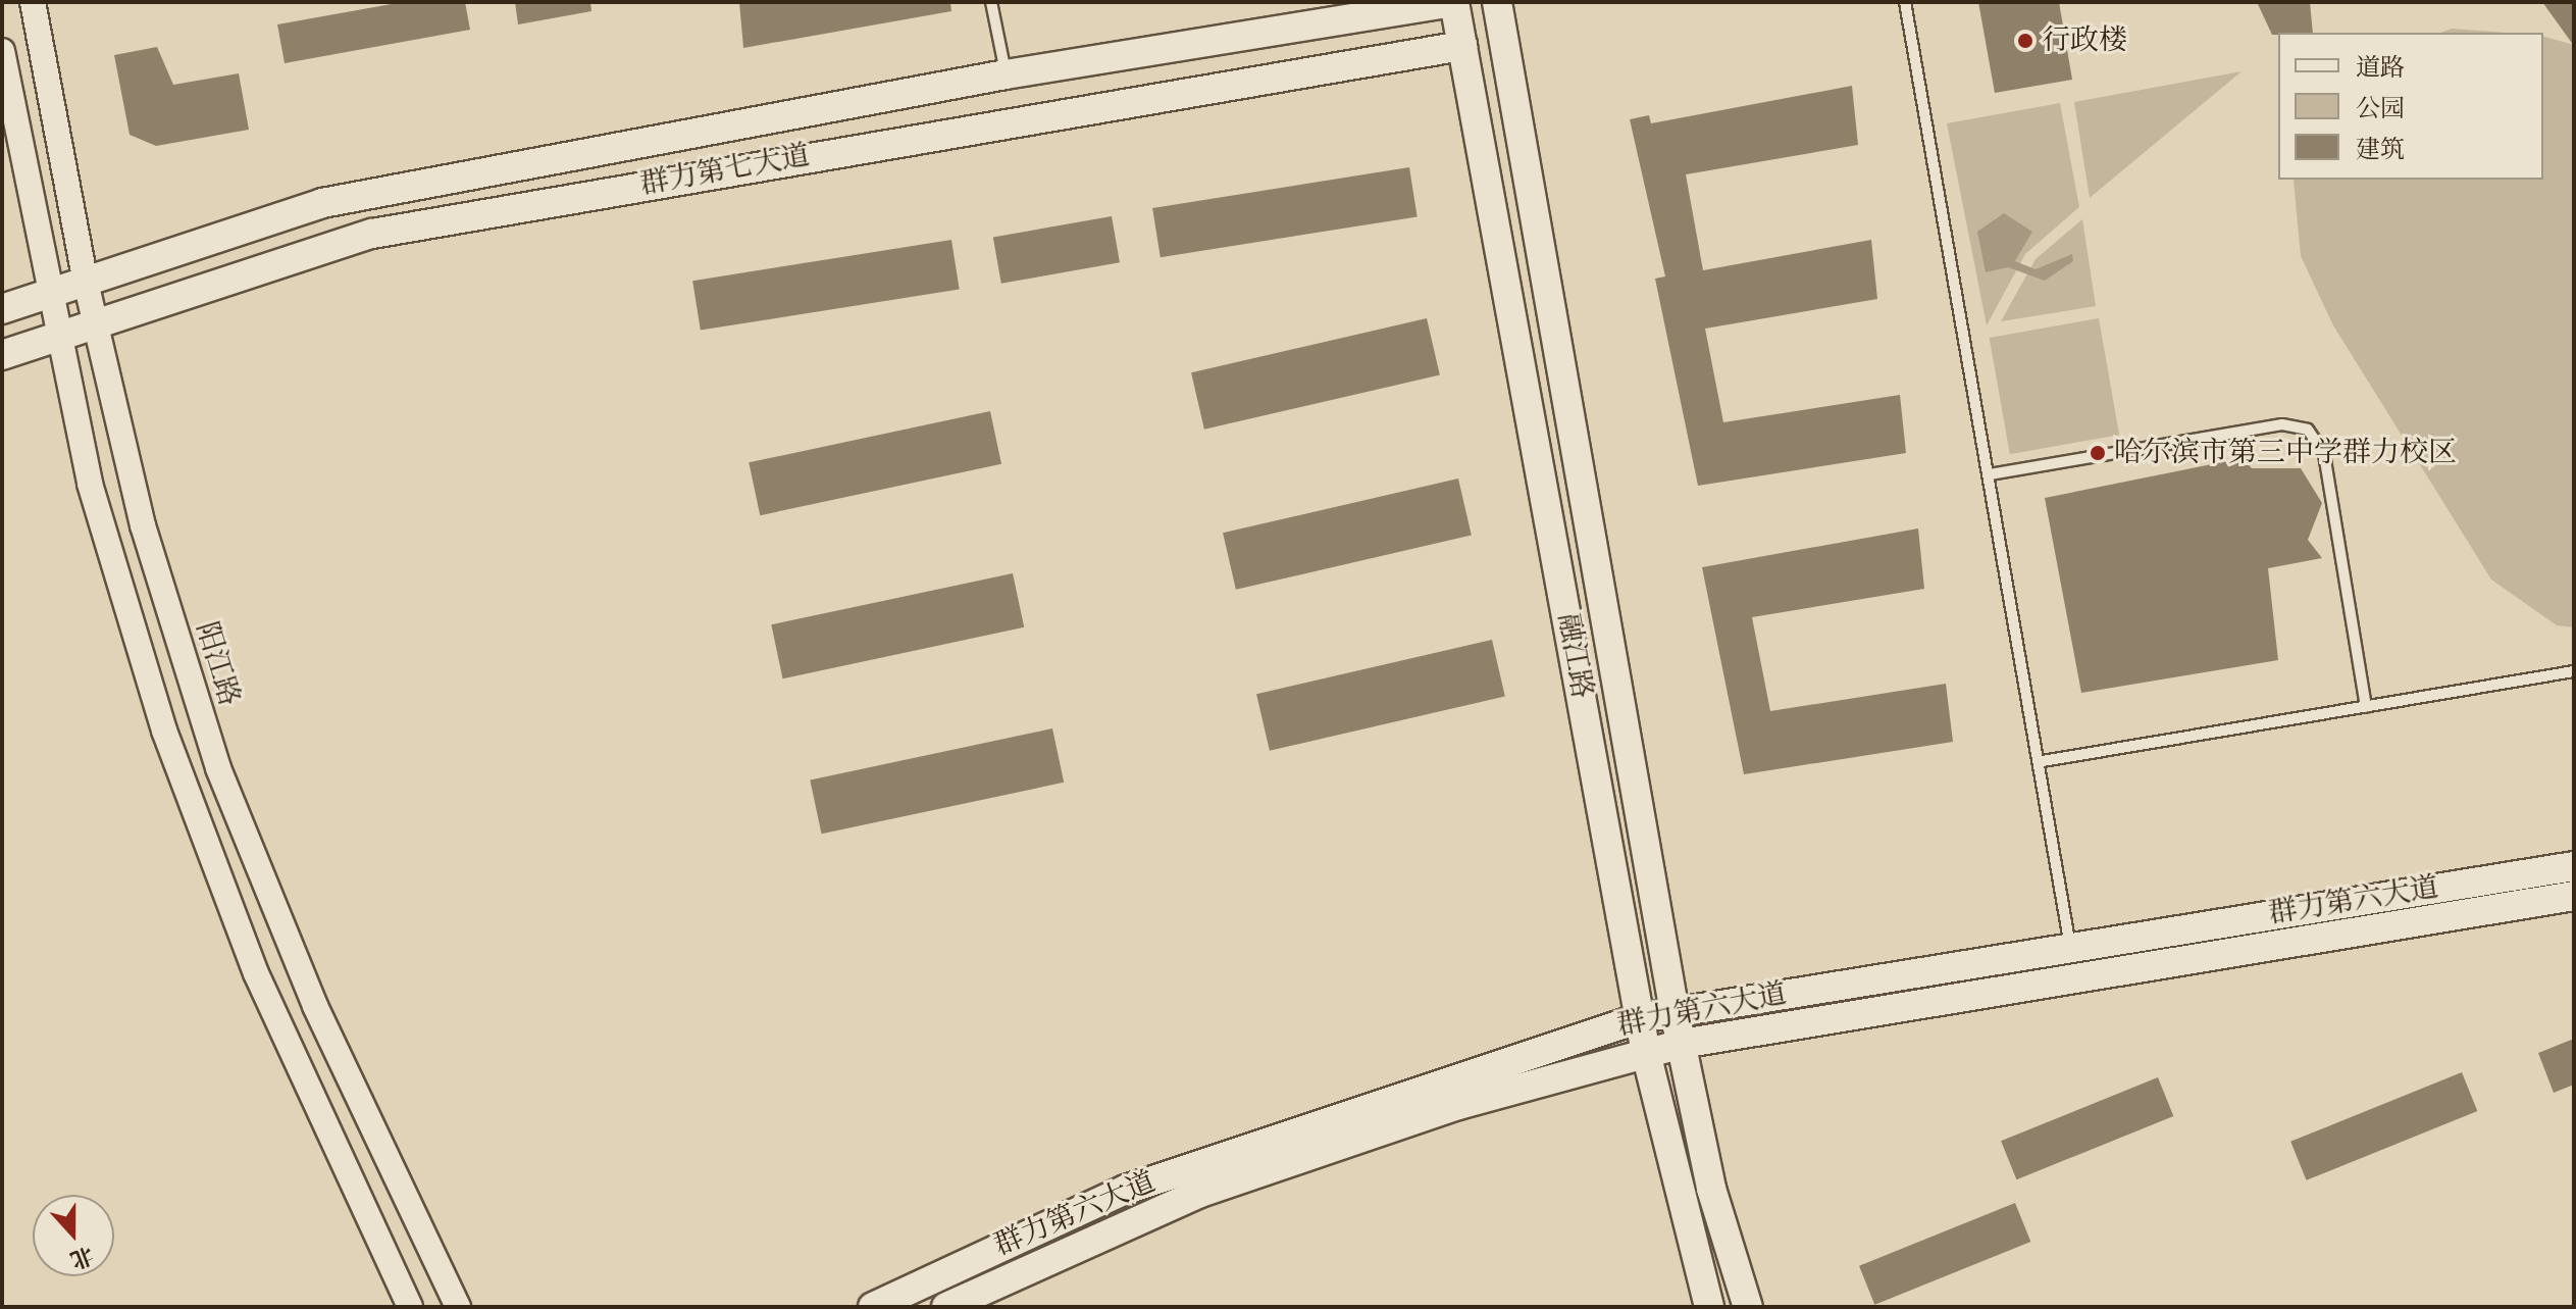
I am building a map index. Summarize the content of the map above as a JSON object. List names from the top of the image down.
{
  "streets": {
    "main road": ["群力第七大道", "融江路", "群力第六大道"],
    "street": ["阳江路"]
  },
  "crossings": [
    ["群力第七大道", "融江路"],
    ["群力第七大道", "阳江路"],
    ["融江路", "群力第六大道"]
  ],
  "places": ["行政楼", "哈尔滨市第三中学群力校区"],
  "legend": ["道路", "公园", "建筑"],
  "north": "bottom"
}
